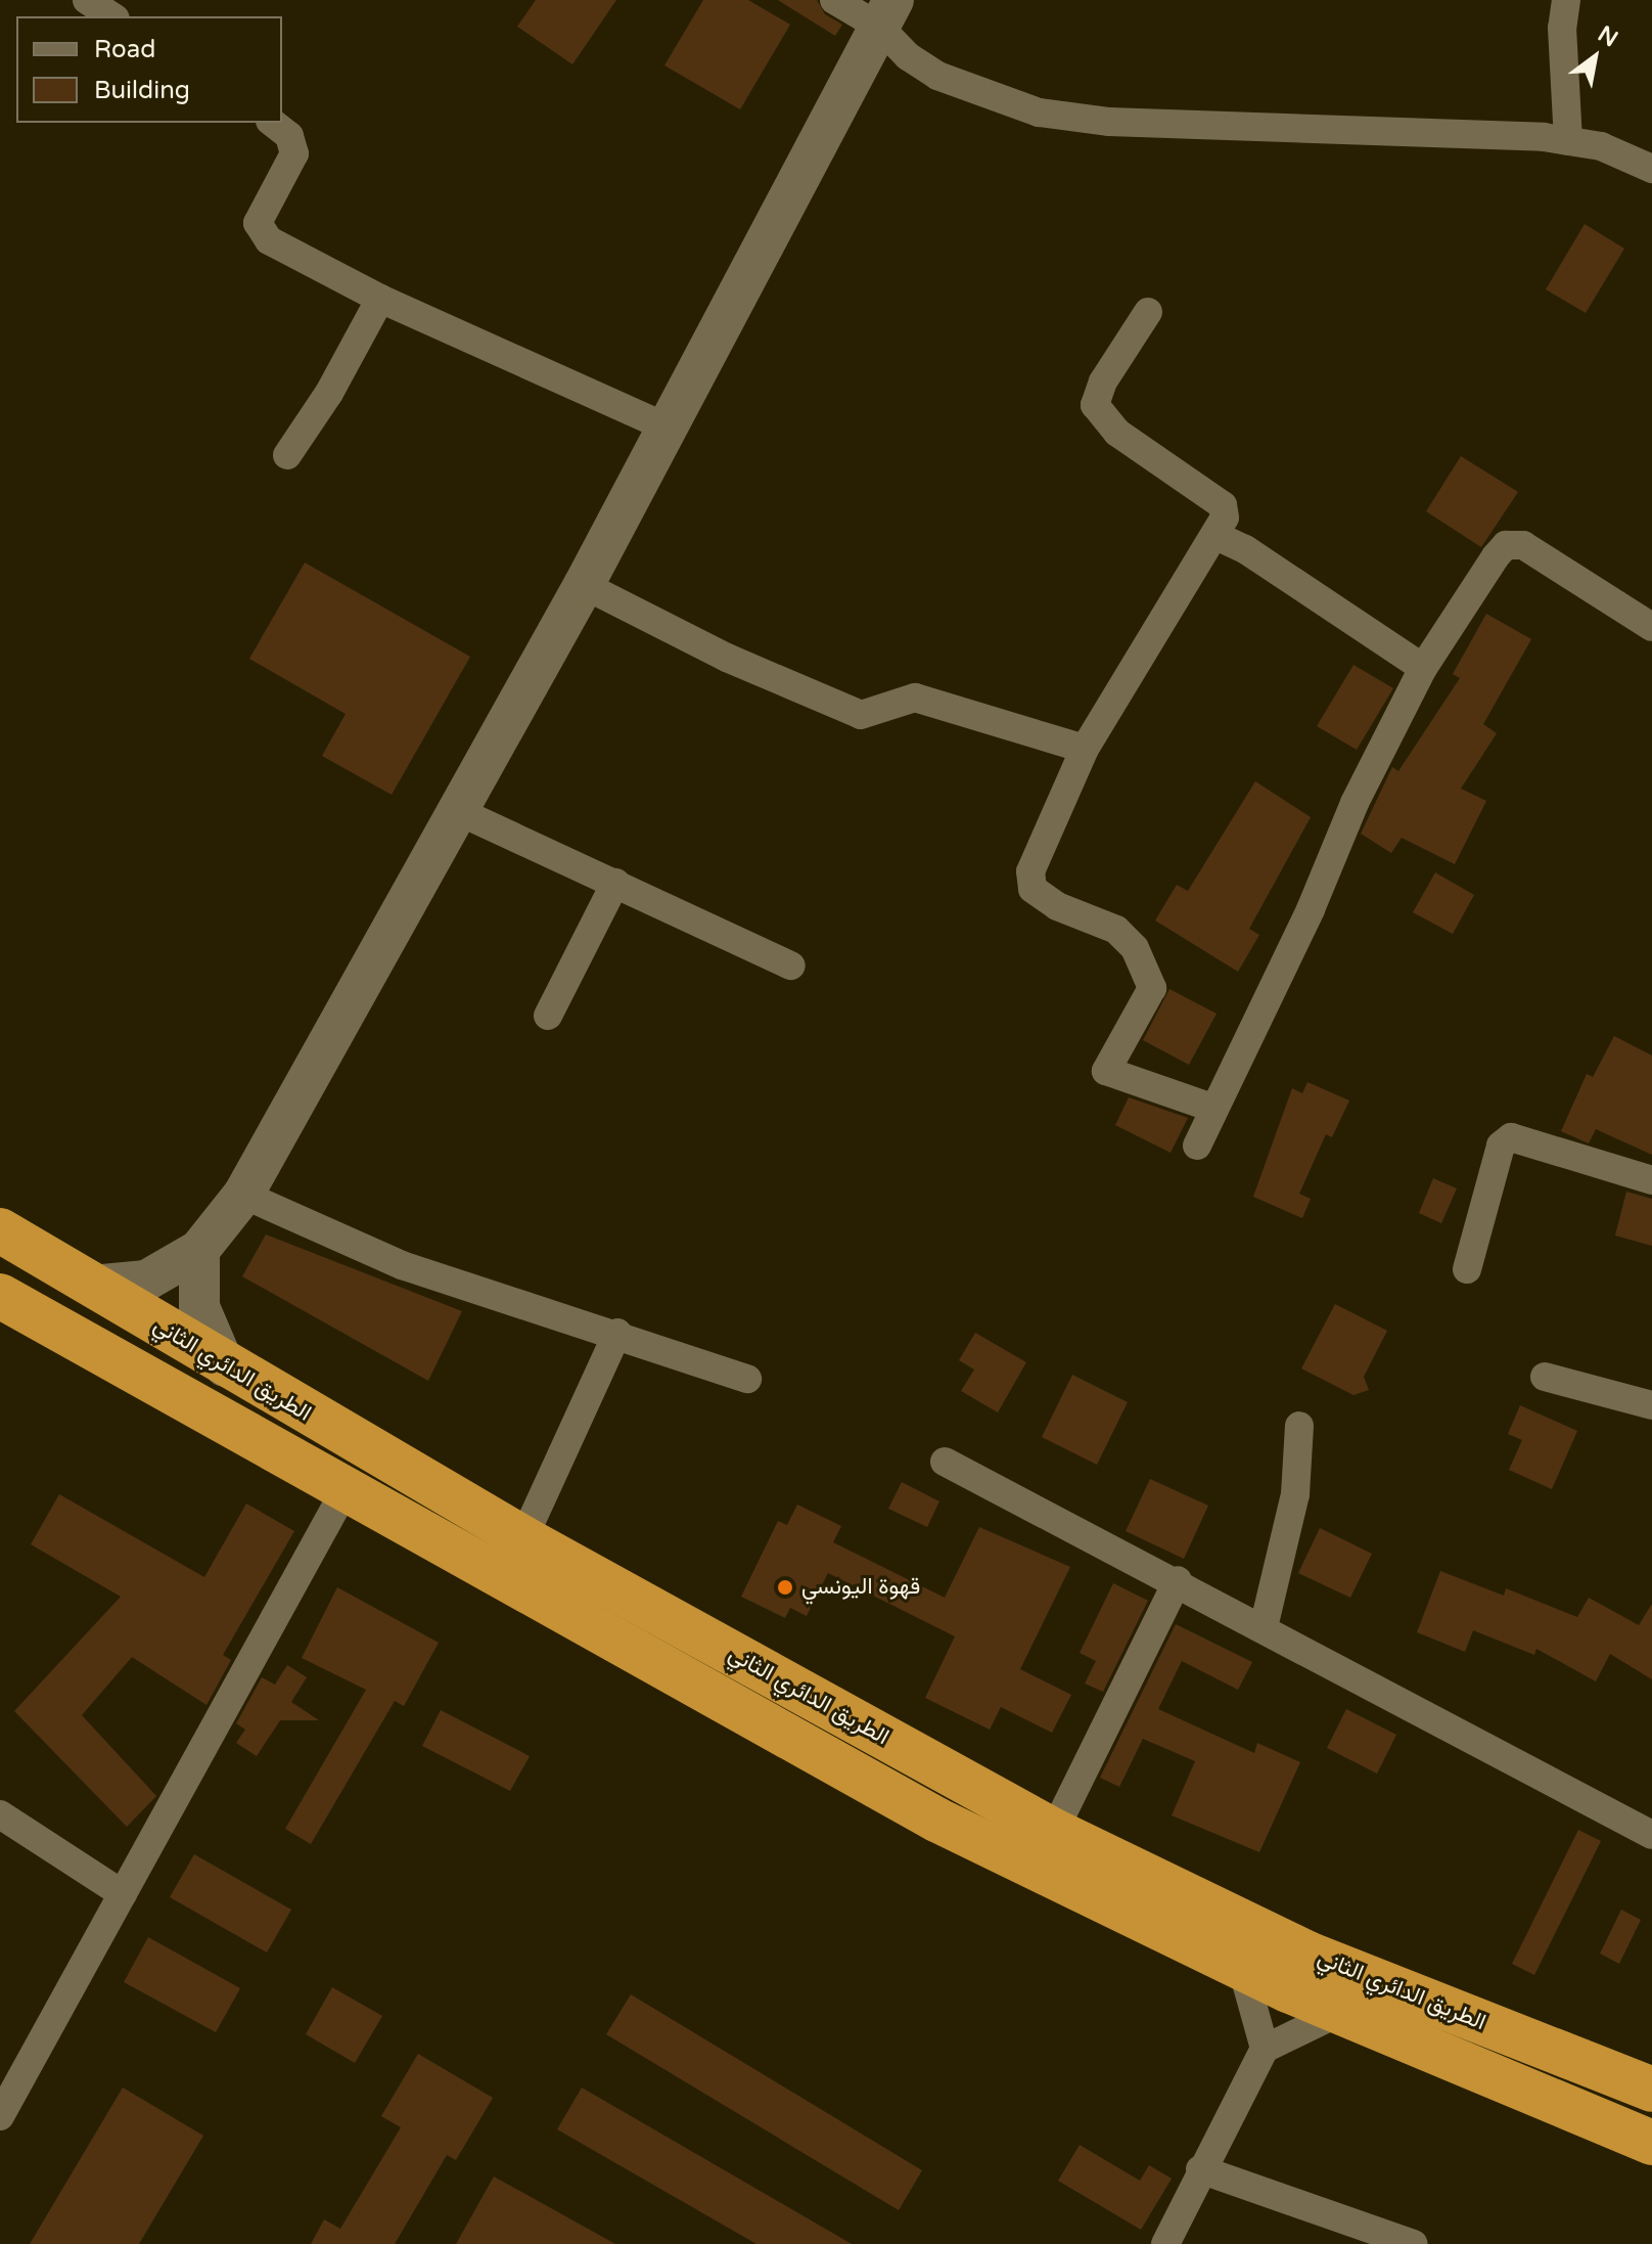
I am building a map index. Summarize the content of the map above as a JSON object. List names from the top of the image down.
{
  "streets": {
    "highway": ["الطريق الدائري الثاني"]
  },
  "places": ["قهوة اليونسي"],
  "legend": ["Road", "Building"],
  "north": "top right"
}
